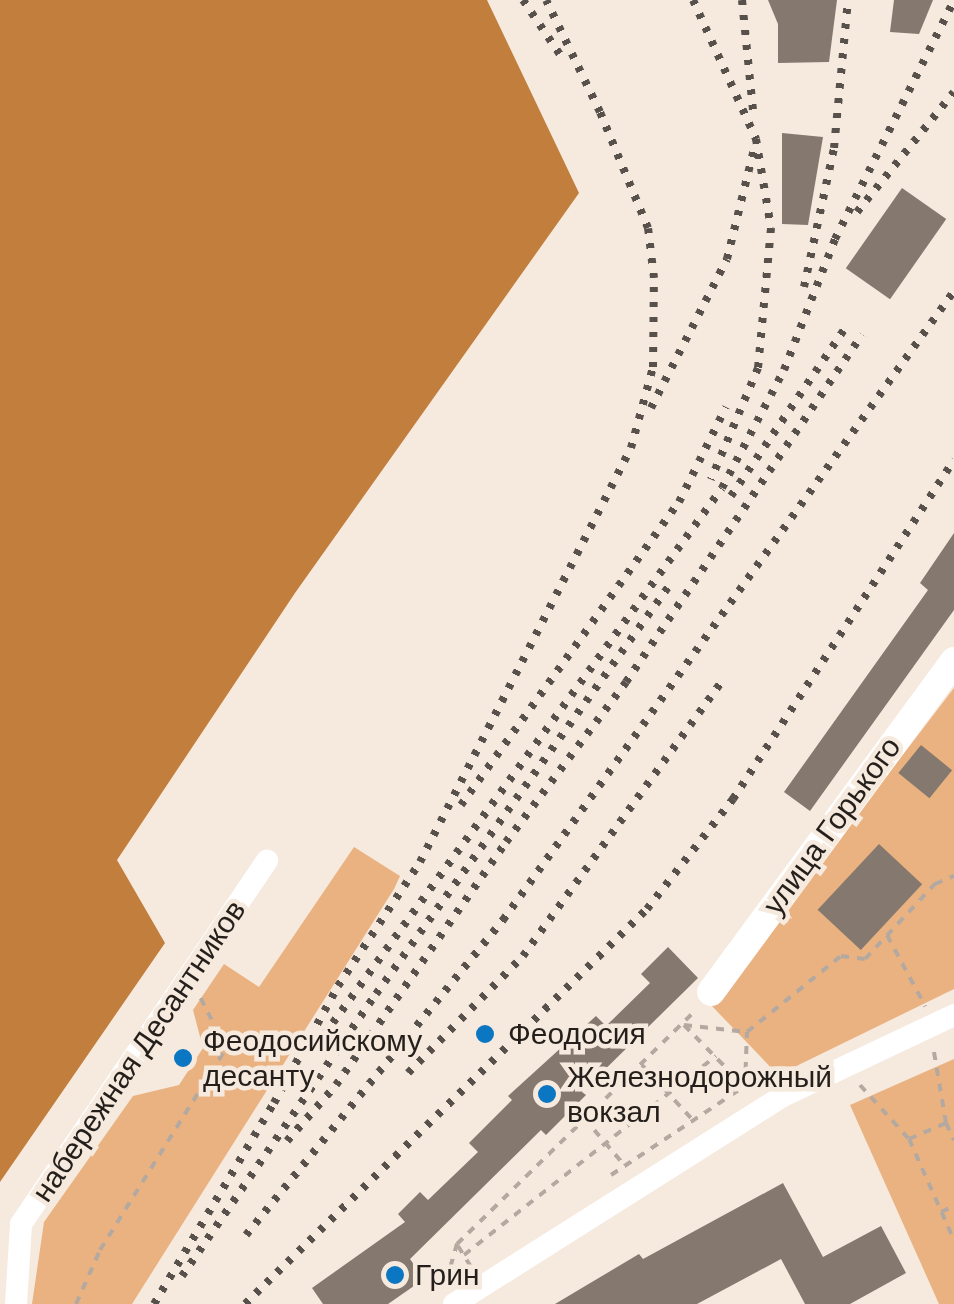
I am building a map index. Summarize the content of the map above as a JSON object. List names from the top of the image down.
{
  "streets": {
    "street": ["улица Горького", "набережная Десантников"]
  },
  "places": [
    "Феодосия",
    "Феодосийскому десанту",
    "Железнодорожный вокзал",
    "Грин"
  ]
}
